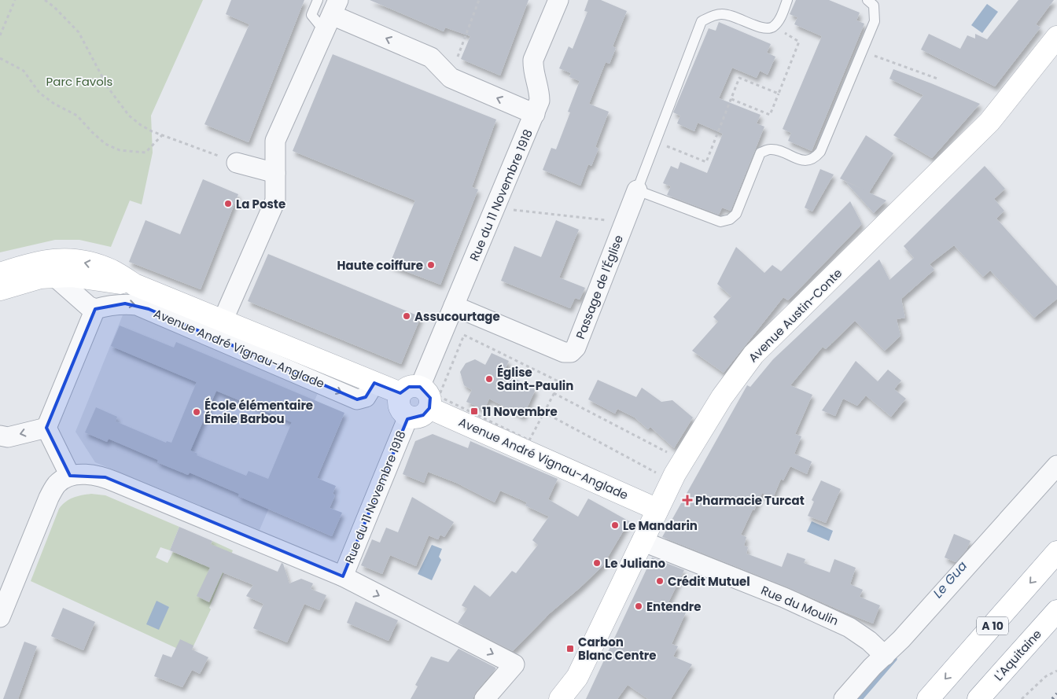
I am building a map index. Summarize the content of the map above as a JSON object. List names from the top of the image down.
{
  "streets": {
    "main road": [
      "Avenue Austin-Conte",
      "Avenue André Vignau-Anglade",
      "A 10",
      "L'Aquitaine"
    ],
    "street": ["Rue du 11 Novembre 1918", "Passage de l'Église", "Rue du Moulin"]
  },
  "crossings": [
    ["Rue du 11 Novembre 1918", "Passage de l'Église"],
    ["Rue du 11 Novembre 1918", "Avenue André Vignau-Anglade"],
    ["Avenue Austin-Conte", "Avenue André Vignau-Anglade"],
    ["Avenue Austin-Conte", "Rue du Moulin"]
  ],
  "water": ["Le Gua"],
  "parks": ["Parc Favols"],
  "places": {
    "other": [
      "La Poste",
      "Haute coiffure",
      "Assucourtage",
      "Église Saint-Paulin",
      "École élémentaire Émile Barbou",
      "Le Mandarin",
      "Le Juliano",
      "Crédit Mutuel",
      "Entendre"
    ],
    "transit": ["11 Novembre", "Carbon Blanc Centre"],
    "health": ["Pharmacie Turcat"]
  }
}
